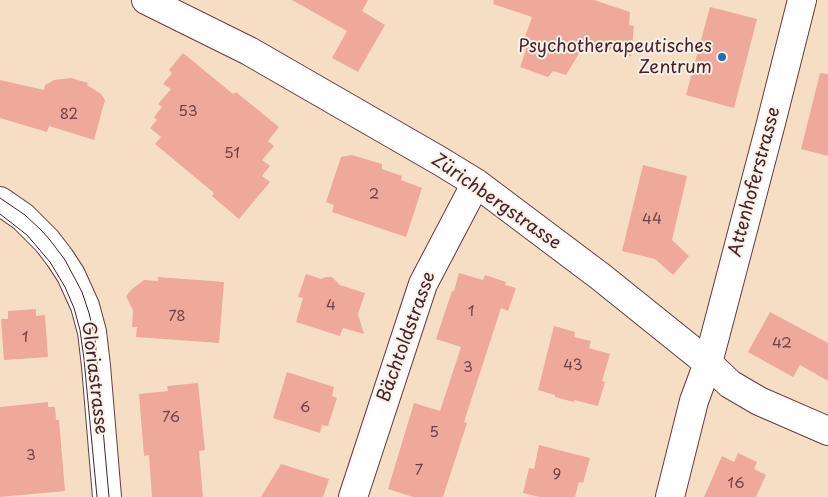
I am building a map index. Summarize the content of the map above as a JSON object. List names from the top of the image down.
{
  "streets": {
    "street": [
      "Attenhoferstrasse",
      "Zürichbergstrasse",
      "Bächtoldstrasse",
      "Gloriastrasse"
    ]
  },
  "crossings": [
    ["Attenhoferstrasse", "Zürichbergstrasse"],
    ["Zürichbergstrasse", "Bächtoldstrasse"]
  ],
  "places": ["Psychotherapeutisches Zentrum"],
  "house_numbers": [
    "53",
    "82",
    "51",
    "2",
    "44",
    "4",
    "1",
    "78",
    "1",
    "42",
    "43",
    "3",
    "6",
    "76",
    "5",
    "3",
    "7",
    "9",
    "16"
  ]
}
